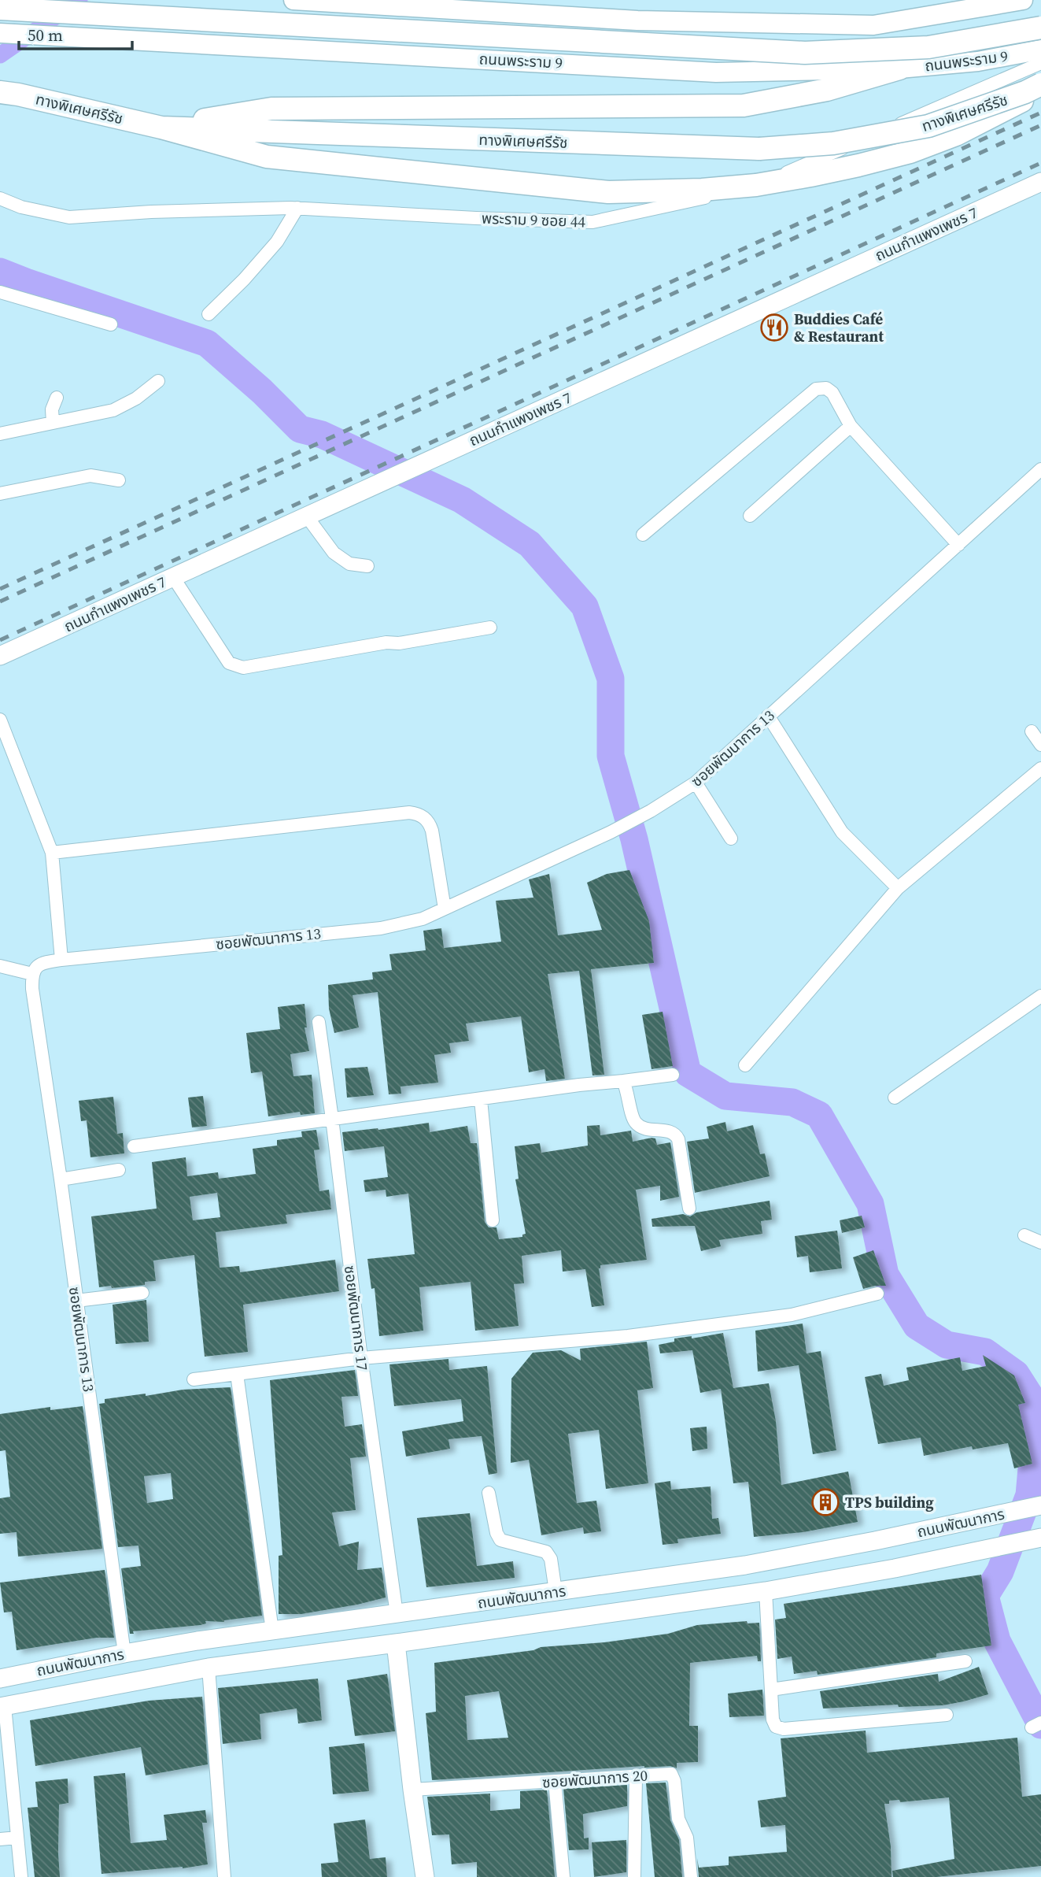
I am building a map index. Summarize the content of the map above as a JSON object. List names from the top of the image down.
{
  "streets": {
    "highway": ["ทางพิเศษศรีรัช"],
    "main road": ["ถนนพระราม 9", "ถนนกำแพงเพชร 7", "ถนนพัฒนาการ"],
    "street": [
      "พระราม 9 ซอย 44",
      "ซอยพัฒนาการ 13",
      "ซอยพัฒนาการ 17",
      "ซอยพัฒนาการ 20"
    ]
  },
  "crossings": [
    ["ซอยพัฒนาการ 13", "ถนนพัฒนาการ"],
    ["ซอยพัฒนาการ 17", "ถนนพัฒนาการ"]
  ],
  "places": {
    "restaurant": ["Buddies Café & Restaurant"],
    "building": ["TPS building"]
  },
  "scale_bar": "50 m"
}
